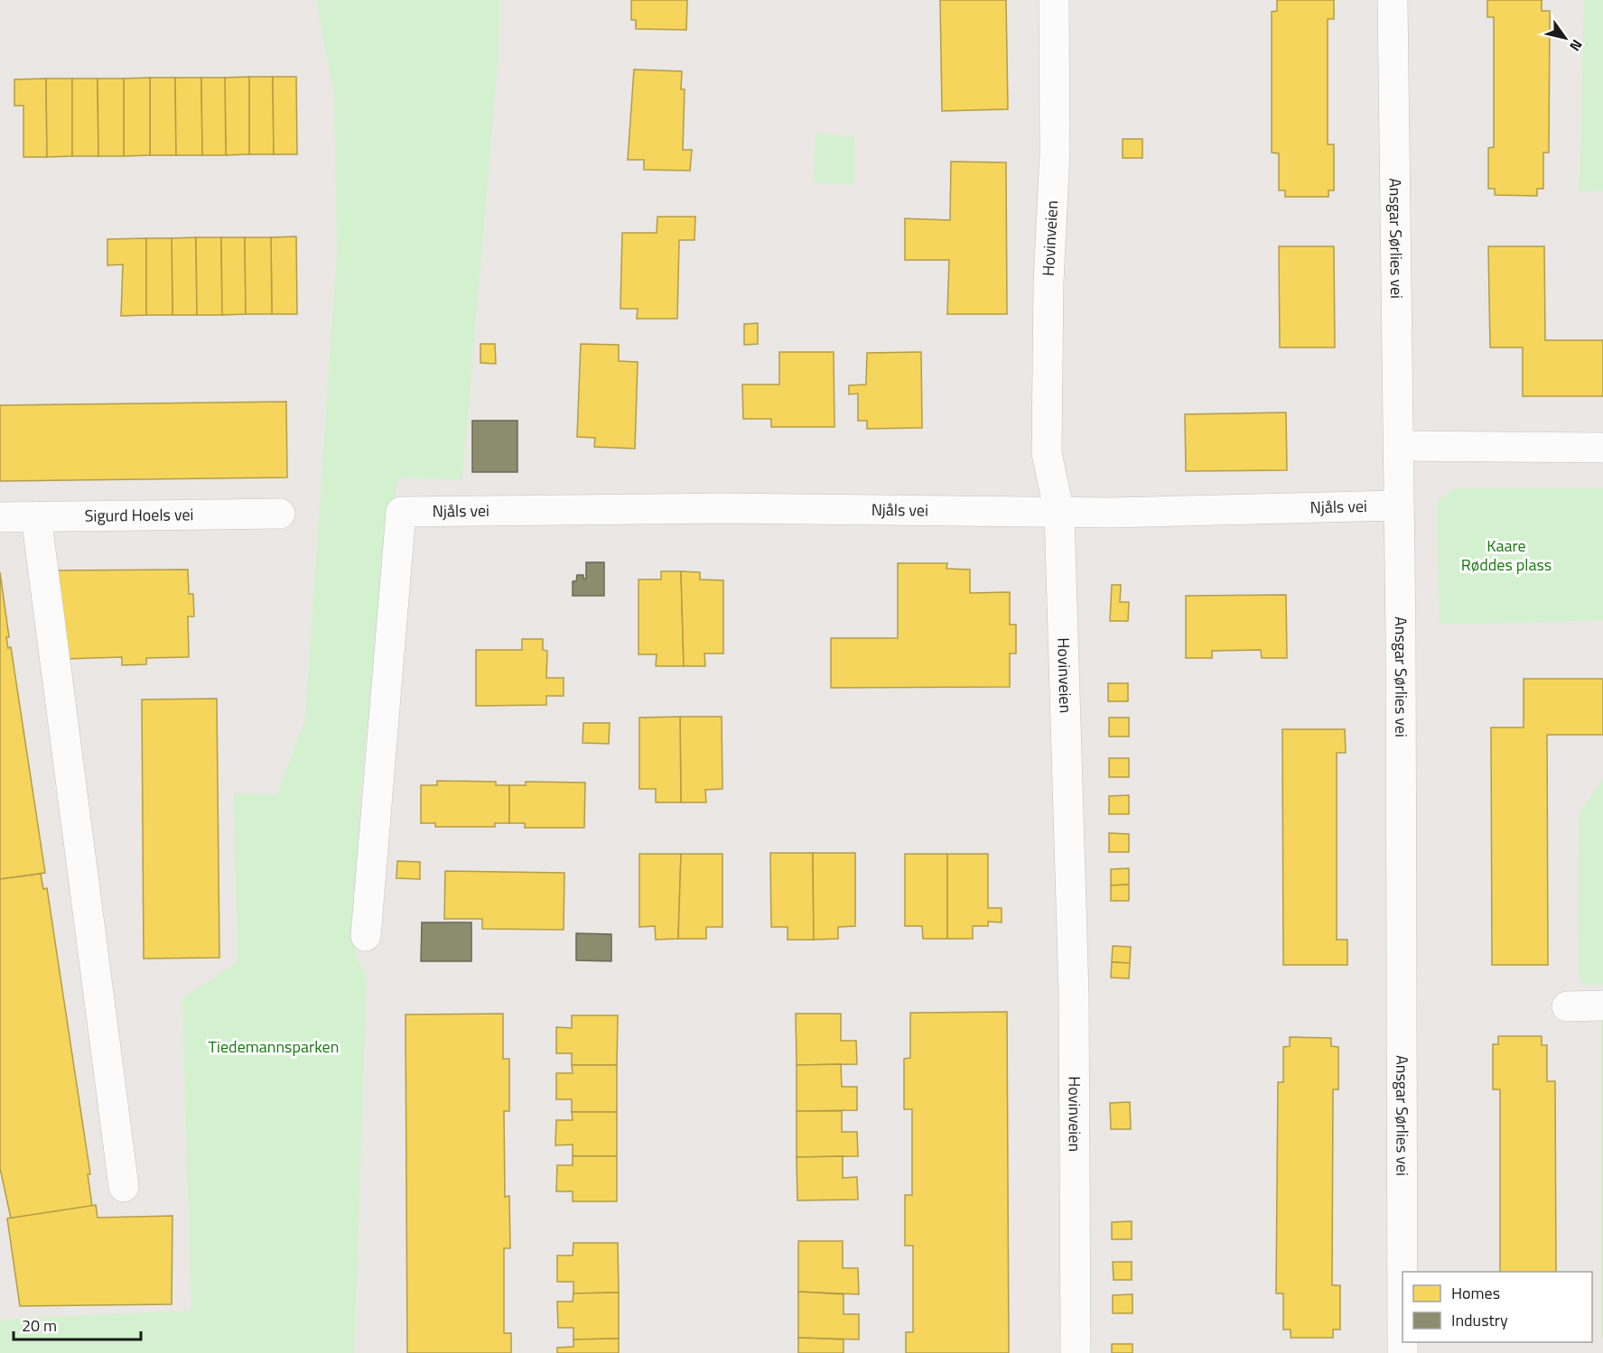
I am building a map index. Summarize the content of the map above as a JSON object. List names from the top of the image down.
{
  "streets": {
    "street": [
      "Hovinveien",
      "Ansgar Sørlies vei",
      "Njåls vei",
      "Sigurd Hoels vei"
    ]
  },
  "crossings": [
    ["Hovinveien", "Njåls vei"],
    ["Ansgar Sørlies vei", "Njåls vei"]
  ],
  "parks": ["Kaare Røddes plass", "Tiedemannsparken"],
  "legend": ["Homes", "Industry"],
  "scale_bar": "20 m",
  "north": "bottom right"
}
